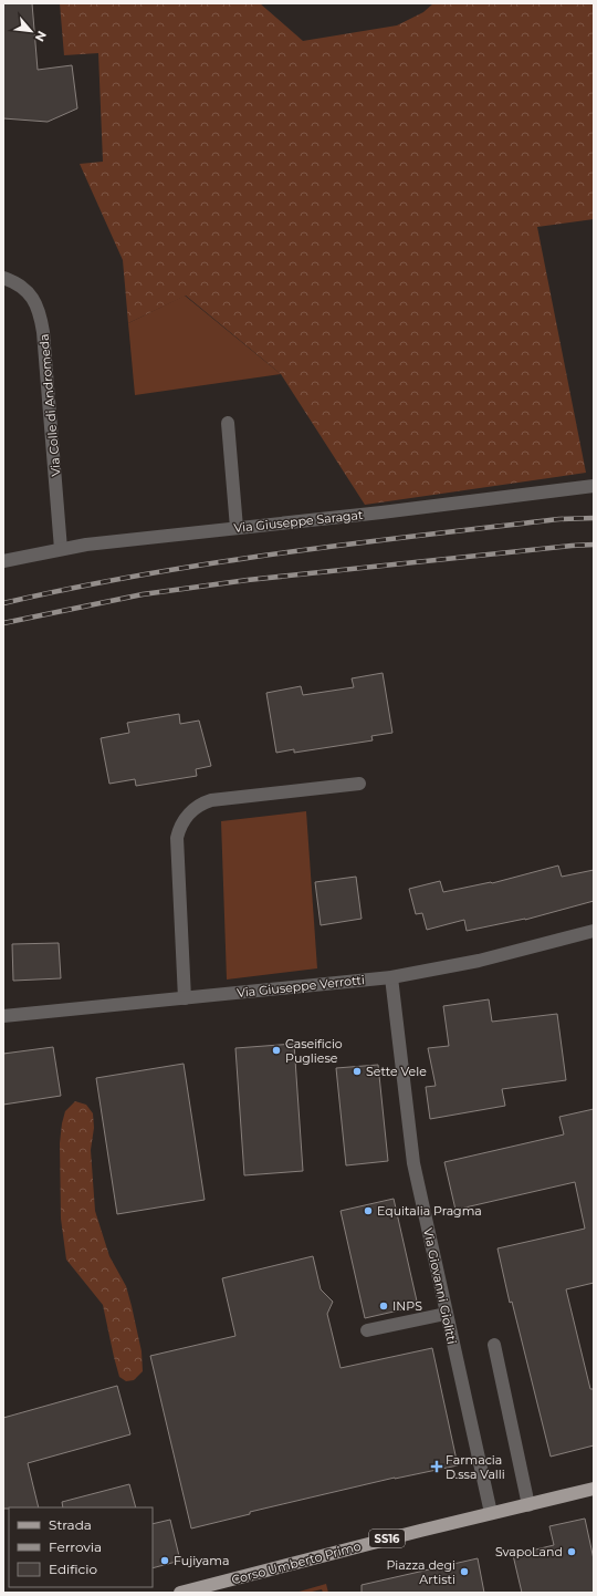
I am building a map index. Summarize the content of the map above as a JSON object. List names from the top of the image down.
{
  "streets": {
    "main road": ["SS16", "Corso Umberto Primo"],
    "street": [
      "Via Colle di Andromeda",
      "Via Giuseppe Saragat",
      "Via Giuseppe Verrotti",
      "Via Giovanni Giolitti"
    ]
  },
  "crossings": [
    ["Via Colle di Andromeda", "Via Giuseppe Saragat"],
    ["Via Giuseppe Verrotti", "Via Giovanni Giolitti"],
    ["Via Giovanni Giolitti", "Corso Umberto Primo"]
  ],
  "places": {
    "other": [
      "Caseificio Pugliese",
      "Sette Vele",
      "Equitalia Pragma",
      "INPS",
      "SvapoLand",
      "Fujiyama",
      "Piazza degi Artisti"
    ],
    "health": ["Farmacia D.ssa Valli"]
  },
  "legend": ["Strada", "Ferrovia", "Edificio"],
  "north": "bottom right"
}
